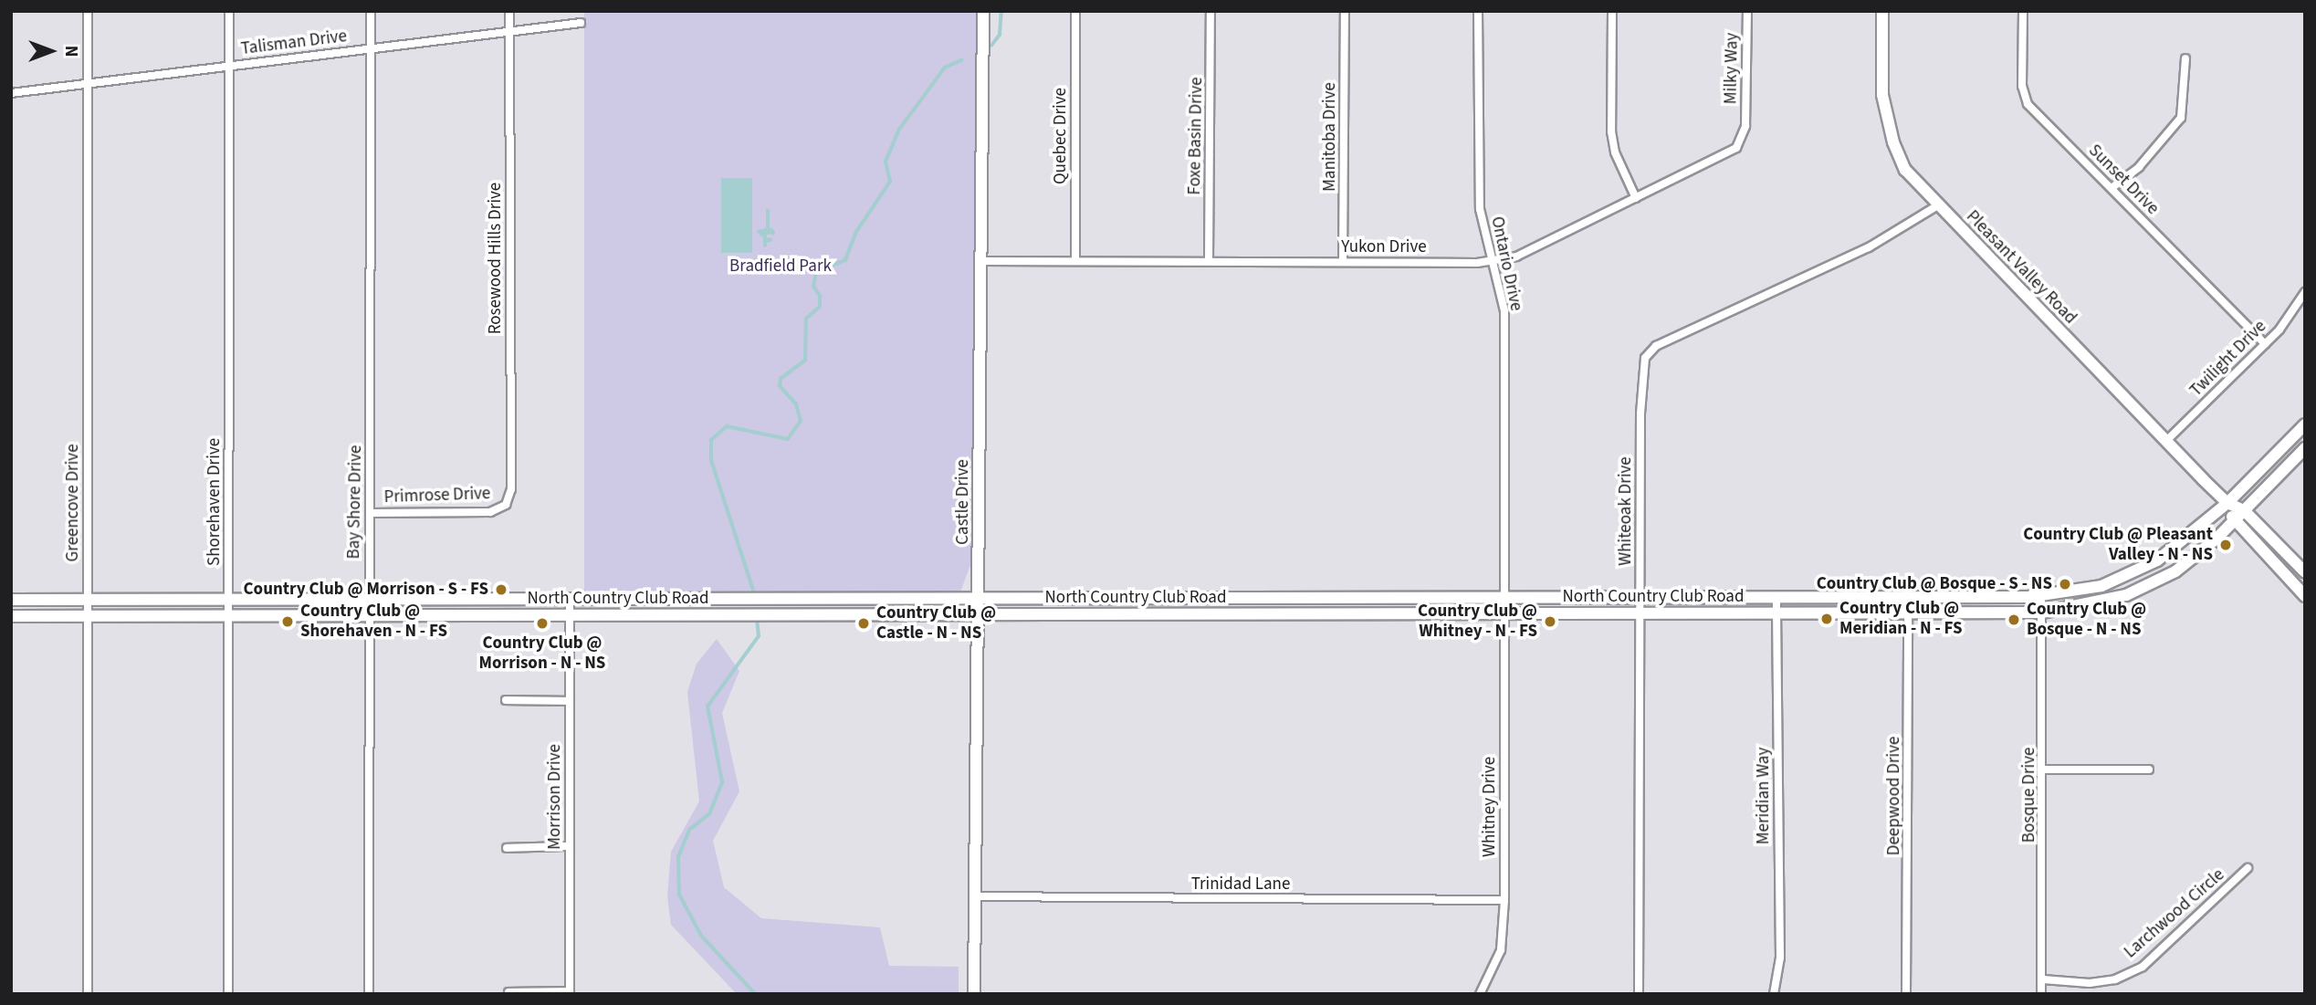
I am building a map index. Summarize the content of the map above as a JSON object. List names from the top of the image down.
{
  "streets": {
    "main road": ["Pleasant Valley Road", "Castle Drive", "North Country Club Road"],
    "street": [
      "Talisman Drive",
      "Milky Way",
      "Quebec Drive",
      "Foxe Basin Drive",
      "Manitoba Drive",
      "Sunset Drive",
      "Yukon Drive",
      "Rosewood Hills Drive",
      "Ontario Drive",
      "Twilight Drive",
      "Primrose Drive",
      "Shorehaven Drive",
      "Bay Shore Drive",
      "Greencove Drive",
      "Whiteoak Drive",
      "Bosque Drive",
      "Meridian Way",
      "Deepwood Drive",
      "Morrison Drive",
      "Whitney Drive",
      "Trinidad Lane",
      "Larchwood Circle"
    ]
  },
  "crossings": [
    ["Talisman Drive", "Rosewood Hills Drive"],
    ["Talisman Drive", "Shorehaven Drive"],
    ["Talisman Drive", "Bay Shore Drive"],
    ["Talisman Drive", "Greencove Drive"],
    ["Milky Way", "Yukon Drive"],
    ["Quebec Drive", "Yukon Drive"],
    ["Foxe Basin Drive", "Yukon Drive"],
    ["Manitoba Drive", "Yukon Drive"],
    ["Sunset Drive", "Twilight Drive"],
    ["Yukon Drive", "Ontario Drive"],
    ["Yukon Drive", "Castle Drive"],
    ["Rosewood Hills Drive", "Primrose Drive"],
    ["Ontario Drive", "North Country Club Road"],
    ["Ontario Drive", "Whitney Drive"],
    ["Pleasant Valley Road", "Twilight Drive"],
    ["Pleasant Valley Road", "Whiteoak Drive"],
    ["Pleasant Valley Road", "North Country Club Road"],
    ["Primrose Drive", "Bay Shore Drive"],
    ["Shorehaven Drive", "North Country Club Road"],
    ["Bay Shore Drive", "North Country Club Road"],
    ["Castle Drive", "North Country Club Road"],
    ["Castle Drive", "Trinidad Lane"],
    ["Greencove Drive", "North Country Club Road"],
    ["Whiteoak Drive", "North Country Club Road"],
    ["North Country Club Road", "Bosque Drive"],
    ["North Country Club Road", "Meridian Way"],
    ["North Country Club Road", "Deepwood Drive"],
    ["North Country Club Road", "Morrison Drive"],
    ["North Country Club Road", "Whitney Drive"],
    ["Bosque Drive", "Larchwood Circle"],
    ["Whitney Drive", "Trinidad Lane"]
  ],
  "parks": ["Bradfield Park"],
  "places": [
    "Country Club @ Pleasant Valley - N - NS",
    "Country Club @ Bosque - S - NS",
    "Country Club @ Morrison - S - FS",
    "Country Club @ Meridian - N - FS",
    "Country Club @ Bosque - N - NS",
    "Country Club @ Shorehaven - N - FS",
    "Country Club @ Whitney - N - FS",
    "Country Club @ Morrison - N - NS",
    "Country Club @ Castle - N - NS"
  ],
  "north": "right"
}
